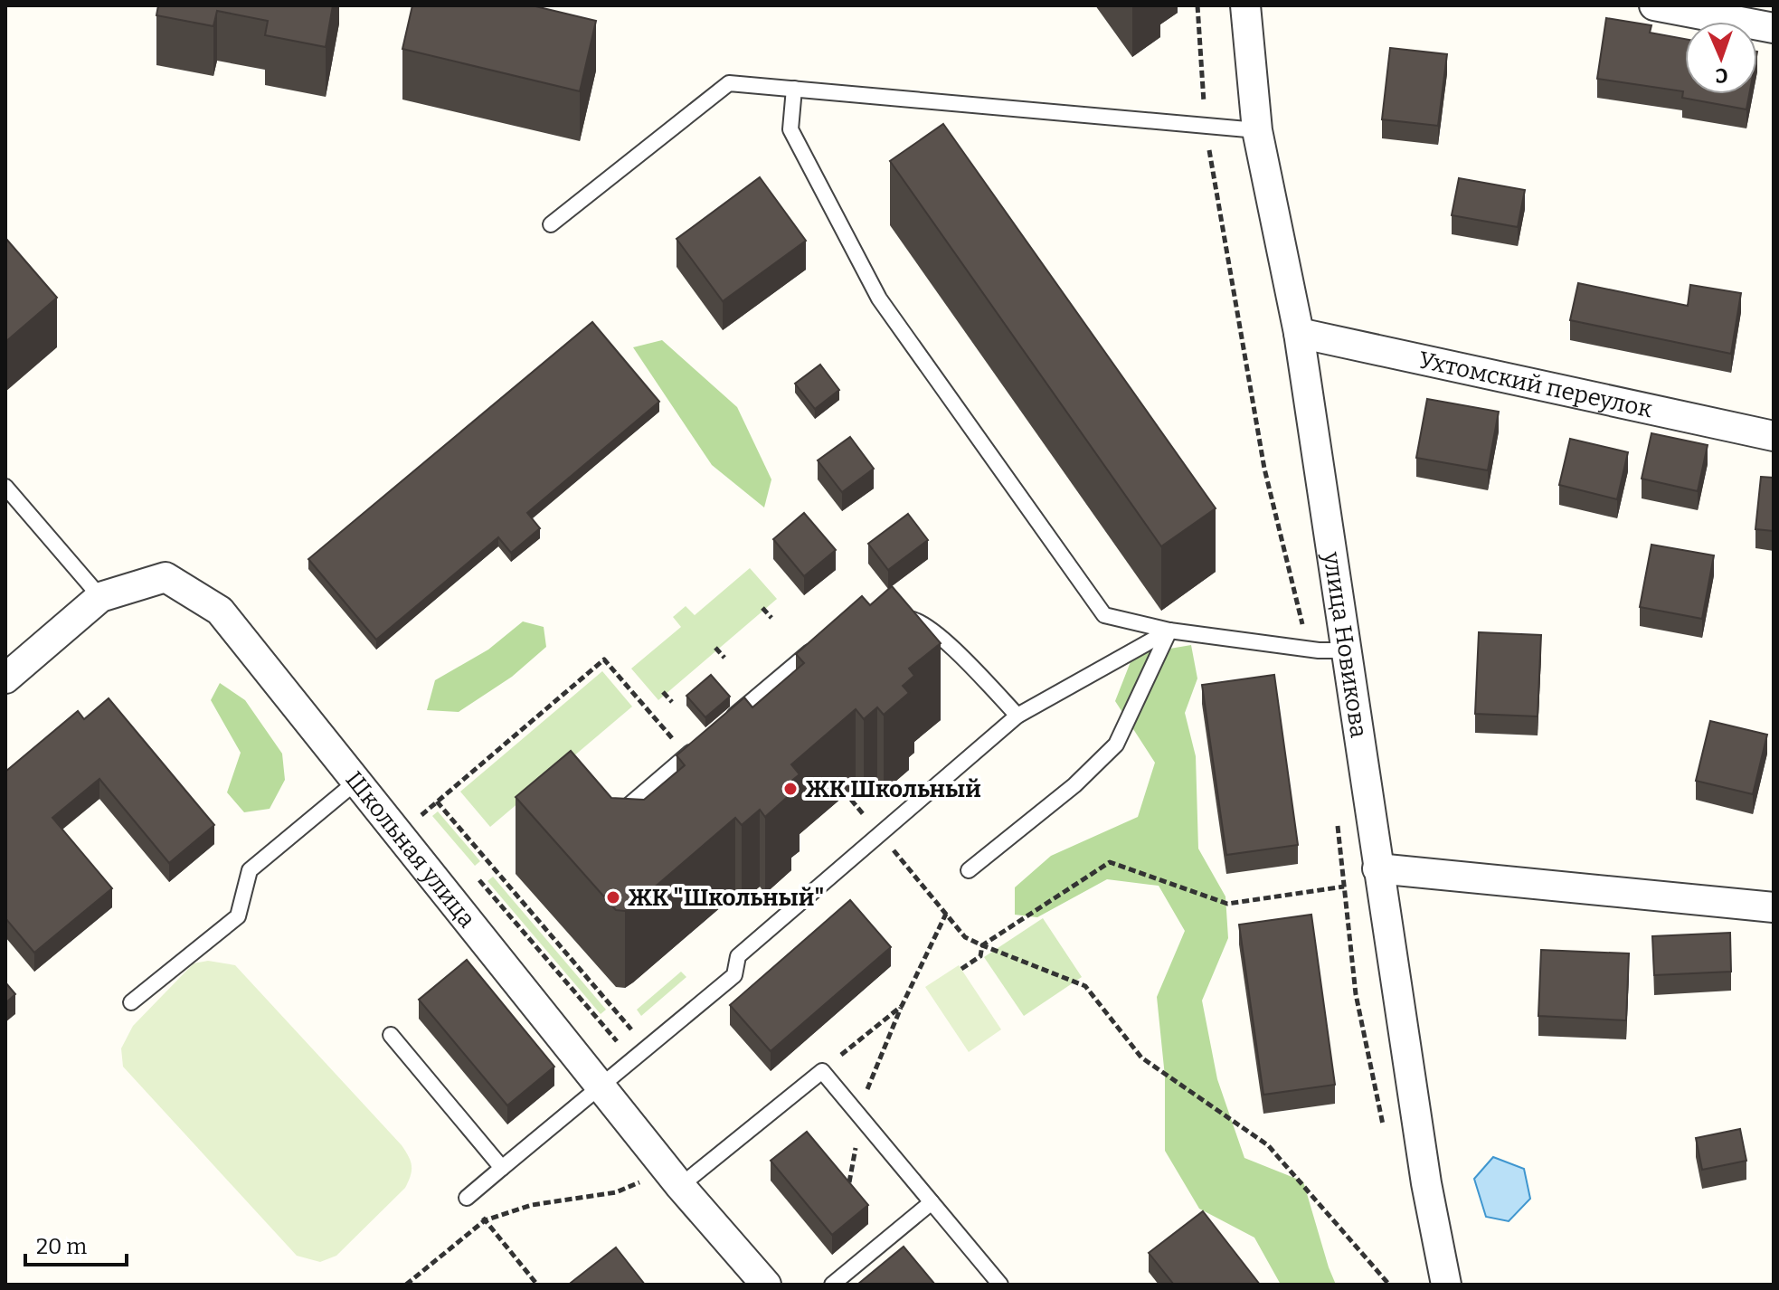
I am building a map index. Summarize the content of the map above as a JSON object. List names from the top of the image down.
{
  "streets": {
    "street": ["Ухтомский переулок", "улица Новикова", "Школьная улица"]
  },
  "crossings": [
    ["Ухтомский переулок", "улица Новикова"]
  ],
  "places": ["ЖК Школьный", "ЖК \"Школьный\""],
  "scale_bar": "20 m",
  "north": "bottom"
}
